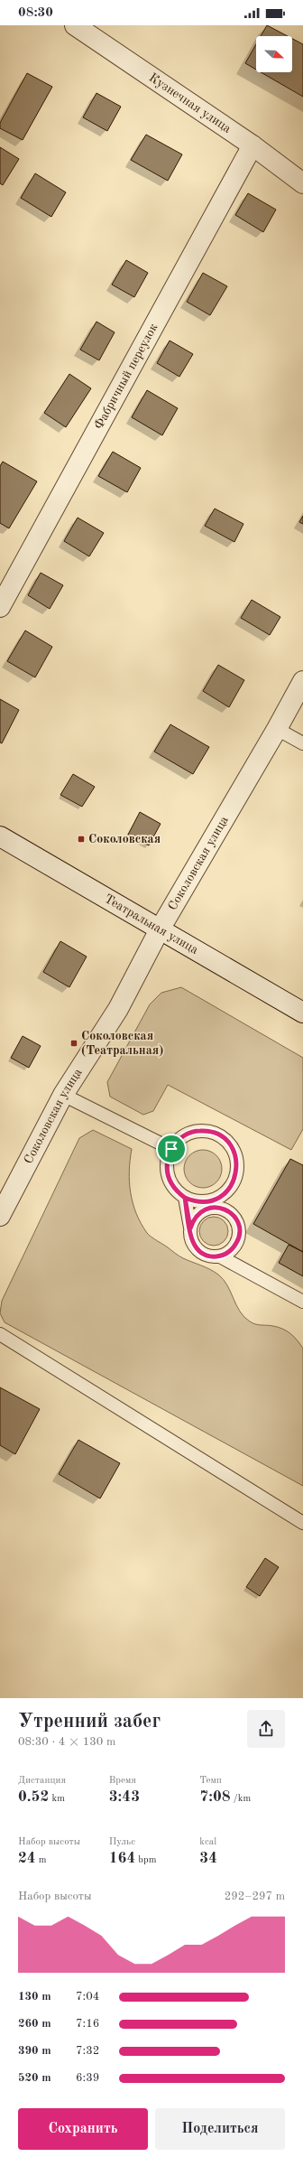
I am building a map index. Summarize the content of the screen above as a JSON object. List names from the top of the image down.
{
  "streets": {
    "street": [
      "Кузнечная улица",
      "Фабричный переулок",
      "Соколовская улица",
      "Театральная улица"
    ]
  },
  "crossings": [
    ["Кузнечная улица", "Фабричный переулок"],
    ["Соколовская улица", "Театральная улица"]
  ],
  "places": {
    "transit": ["Соколовская", "Соколовская (Театральная)"]
  },
  "north": "right",
  "page": {
    "status": "08:30",
    "heading": ["Утренний забег", "08:30 · 4 × 130 m"],
    "stats": [
      ["Дистанция", "0.52 km"],
      ["Время", "3:43"],
      ["Темп", "7:08 /km"],
      ["Набор высоты", "24 m"],
      ["Пульс", "164 bpm"],
      ["kcal", "34"]
    ],
    "chart": ["Набор высоты", "292–297 m"],
    "list": [
      {
        "name": "130 m",
        "note": "7:04"
      },
      {
        "name": "260 m",
        "note": "7:16"
      },
      {
        "name": "390 m",
        "note": "7:32"
      },
      {
        "name": "520 m",
        "note": "6:39"
      }
    ],
    "buttons": ["Сохранить", "Поделиться"]
  }
}
